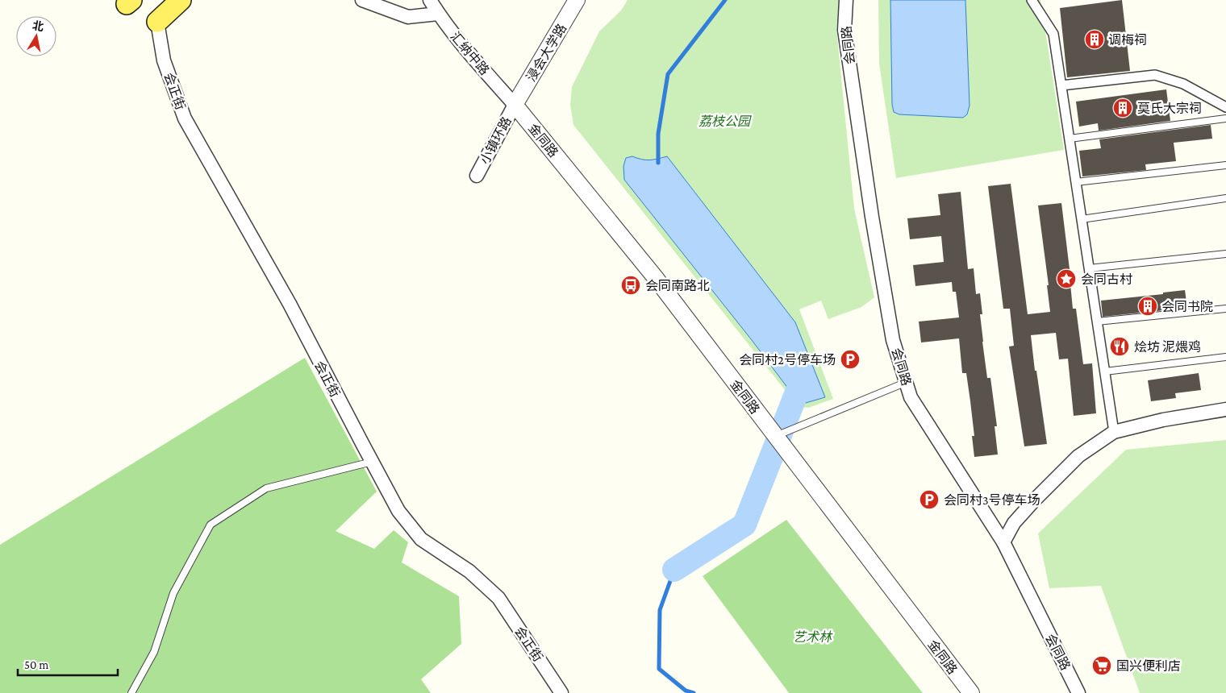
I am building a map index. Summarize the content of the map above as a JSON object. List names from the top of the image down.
{
  "streets": {
    "street": [
      "会同路",
      "浸会大学路",
      "汇纳中路",
      "会正街",
      "小镇环路",
      "金同路"
    ]
  },
  "crossings": [
    ["浸会大学路", "汇纳中路"],
    ["浸会大学路", "小镇环路"],
    ["浸会大学路", "金同路"],
    ["汇纳中路", "小镇环路"],
    ["汇纳中路", "金同路"],
    ["小镇环路", "金同路"]
  ],
  "parks": ["荔枝公园", "艺术林"],
  "places": {
    "building": ["调梅祠", "莫氏大宗祠", "会同书院"],
    "place": ["会同古村"],
    "bus stop": ["会同南路北"],
    "restaurant": ["烩坊 泥煨鸡"],
    "parking": ["会同村2号停车场", "会同村3号停车场"],
    "supermarket": ["国兴便利店"]
  },
  "scale_bar": "50 m",
  "north": "top"
}
